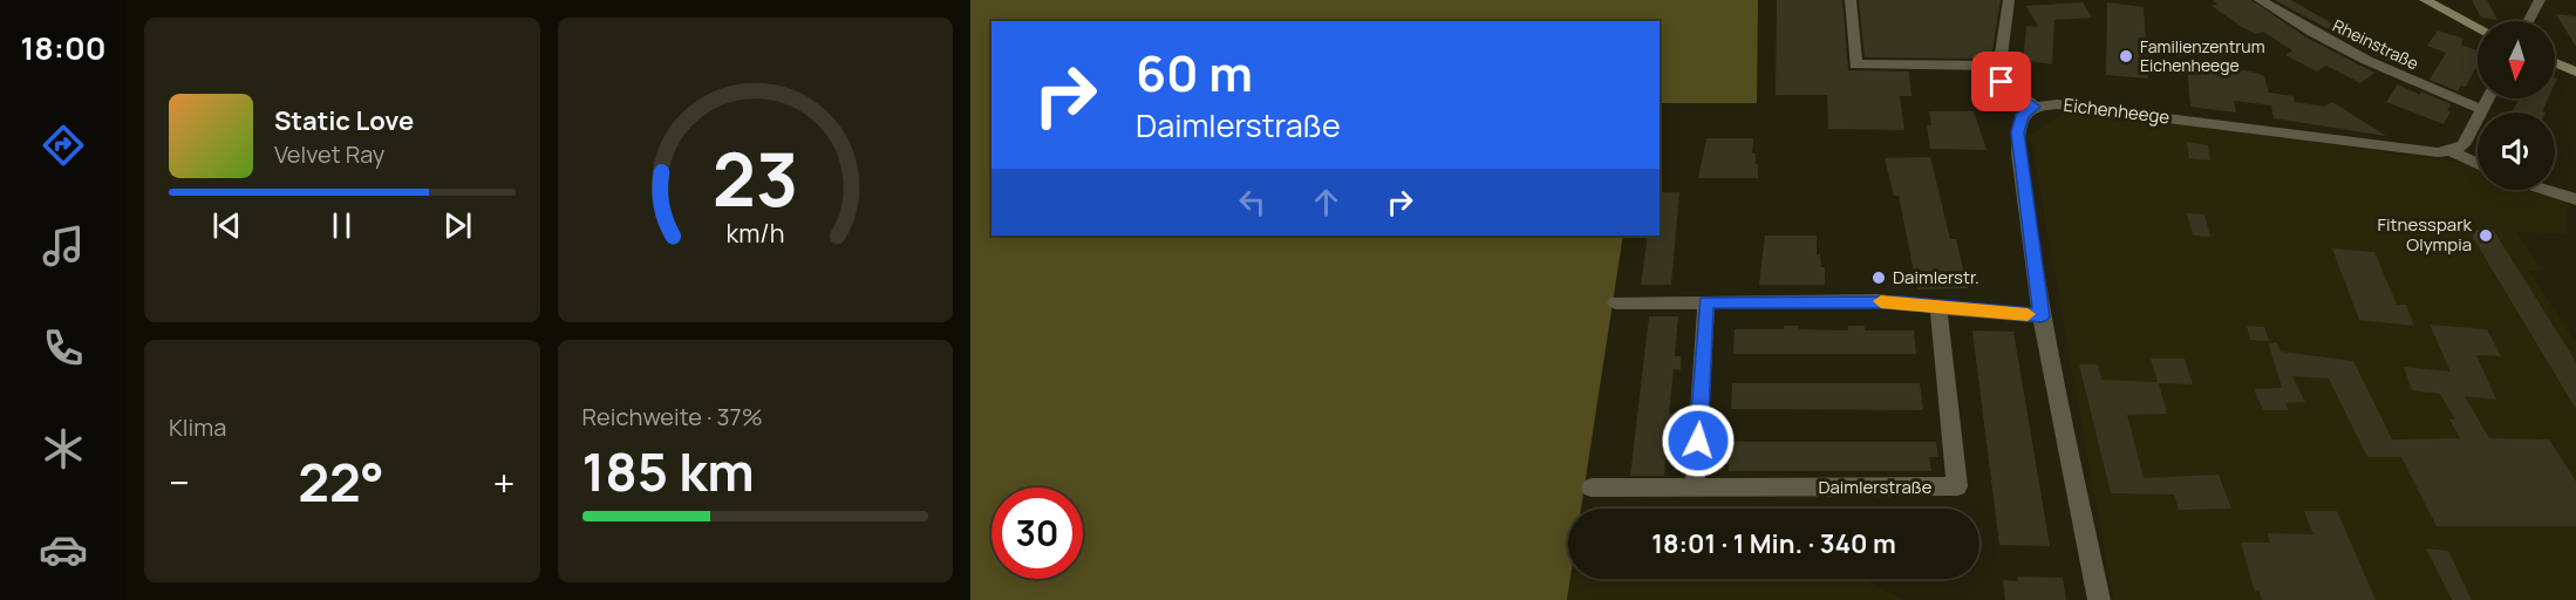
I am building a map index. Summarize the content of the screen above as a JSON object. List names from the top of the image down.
{
  "streets": {
    "street": ["Rheinstraße", "Eichenheege", "Daimlerstraße"]
  },
  "places": ["Familienzentrum Eichenheege", "Fitnesspark Olympia", "Daimlerstr."],
  "north": "bottom",
  "page": {
    "tabs": "18:00",
    "turn": ["60 m", "Daimlerstraße"],
    "song": ["Static Love", "Velvet Ray"],
    "tile": [
      "Klima",
      ["Reichweite · 37%", "185 km"]
    ],
    "heat": ["−", "22°", "+"],
    "limit": "30",
    "trip": "18:01 · 1 Min. · 340 m",
    "gauge": ["23", "km/h"]
  }
}
